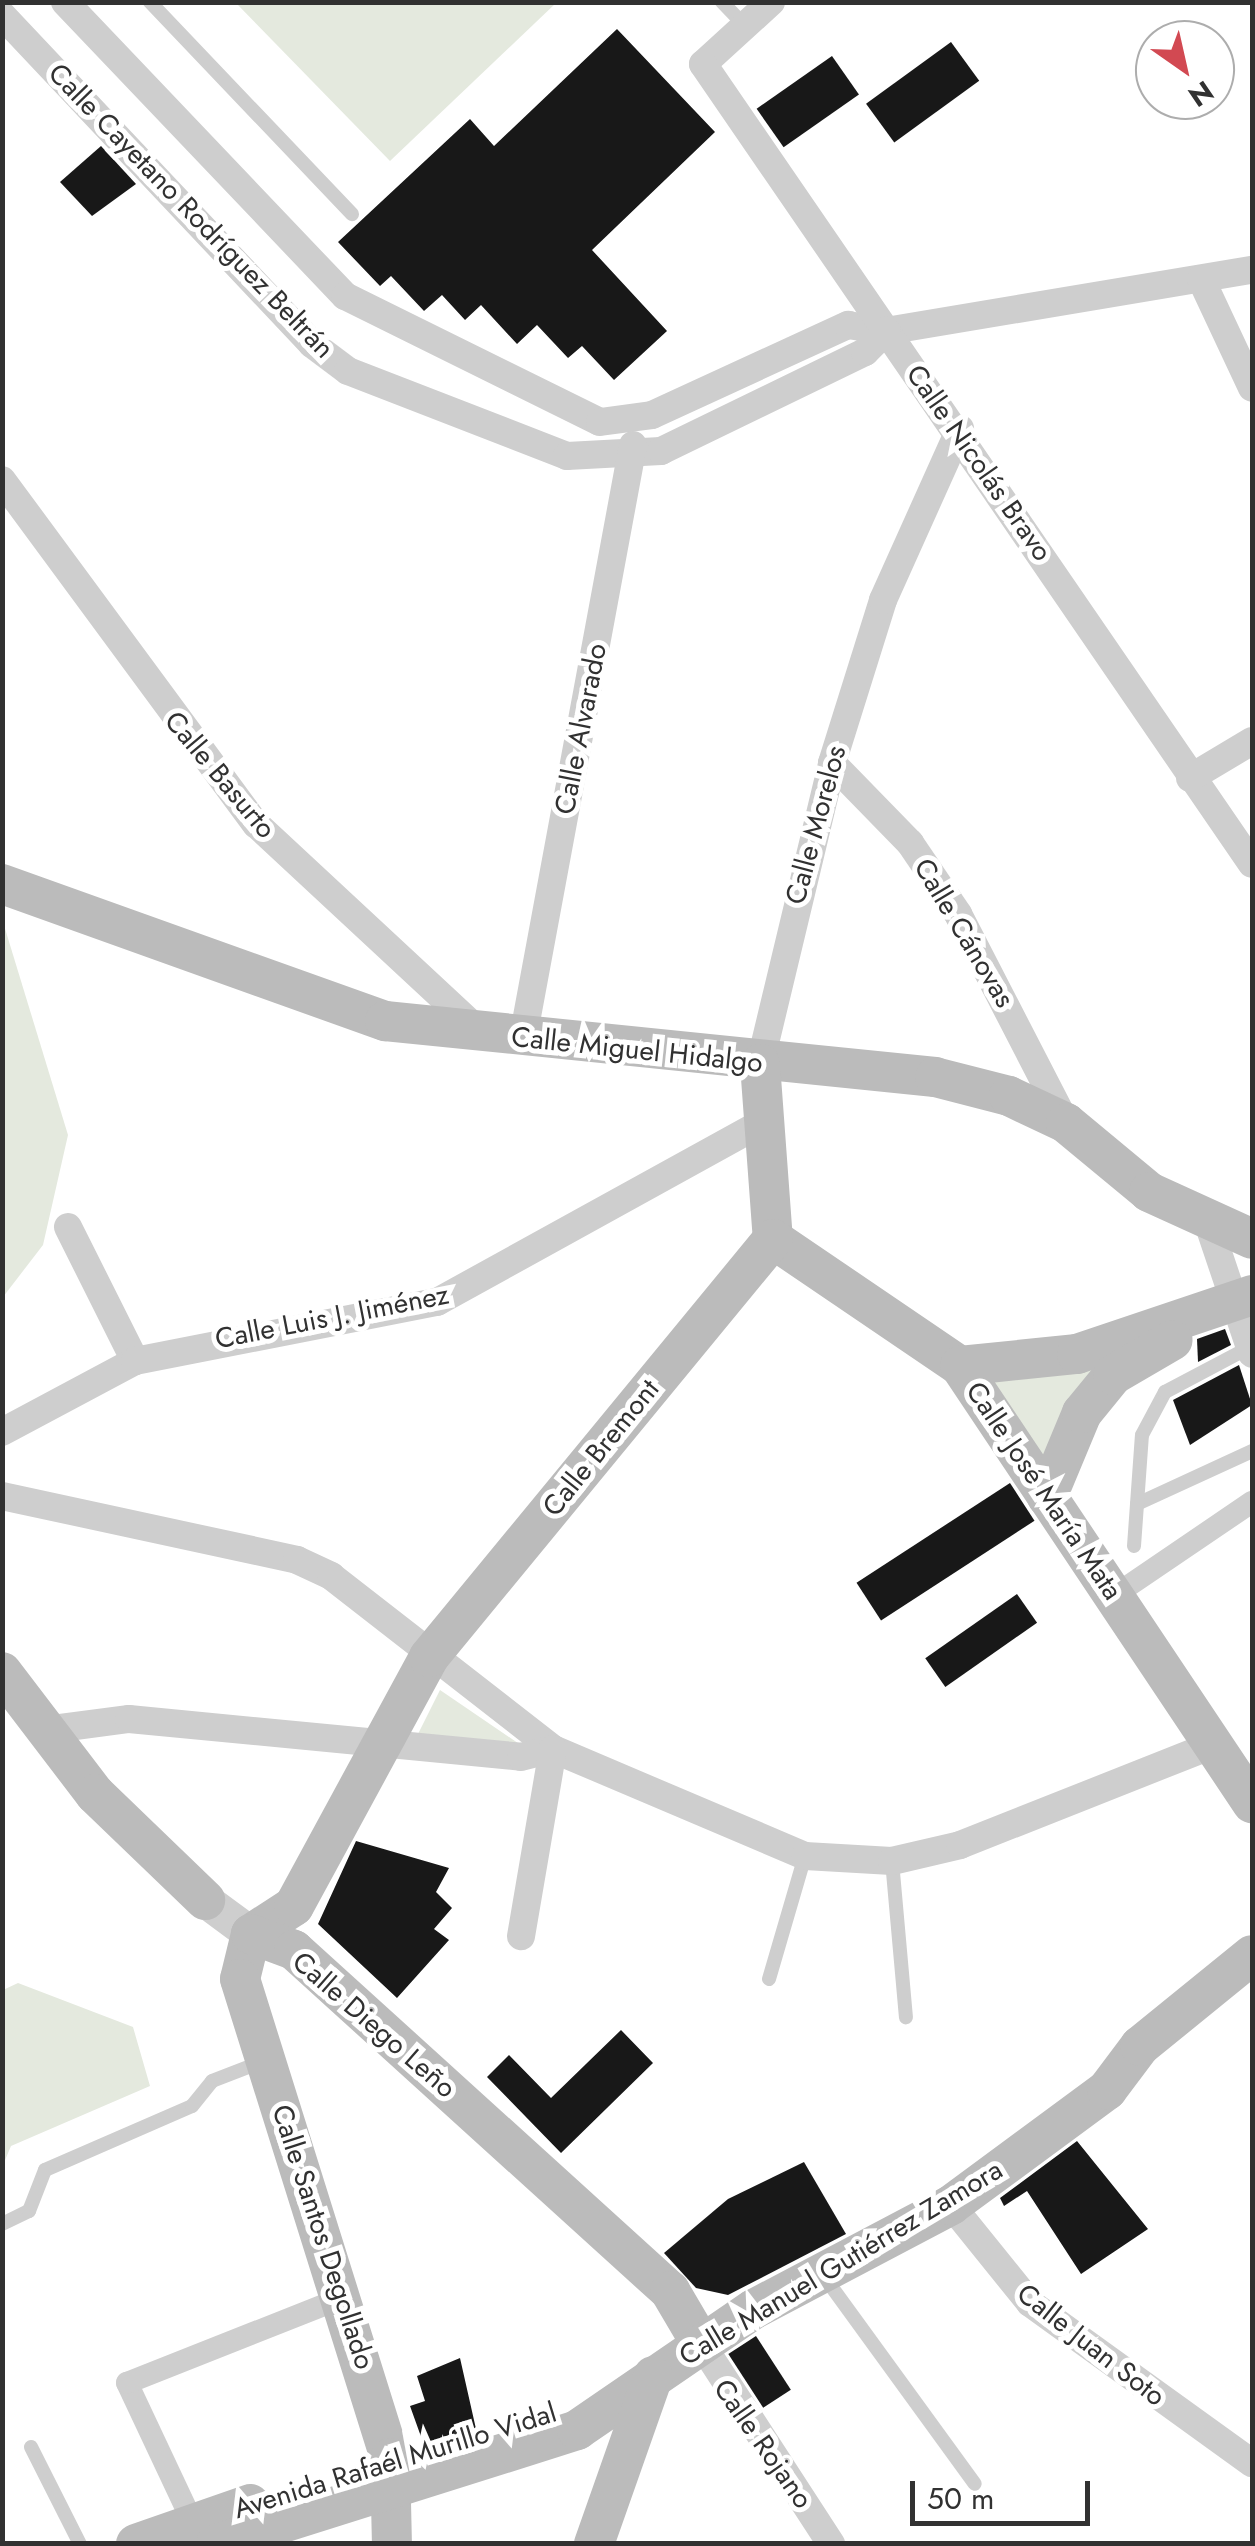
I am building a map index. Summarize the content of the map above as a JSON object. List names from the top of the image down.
{
  "streets": {
    "main road": [
      "Calle Morelos",
      "Calle Miguel Hidalgo",
      "Calle Bremont",
      "Calle José María Mata",
      "Calle Diego Leño",
      "Calle Santos Degollado",
      "Calle Manuel Gutiérrez Zamora",
      "Avenida Rafaél Murillo Vidal"
    ],
    "street": [
      "Calle Cayetano Rodríguez Beltrán",
      "Calle Nicolás Bravo",
      "Calle Alvarado",
      "Calle Basurto",
      "Calle Cánovas",
      "Calle Luis J. Jiménez",
      "Calle Juan Soto",
      "Calle Rojano"
    ]
  },
  "crossings": [
    ["Calle Cayetano Rodríguez Beltrán", "Calle Nicolás Bravo"],
    ["Calle Cayetano Rodríguez Beltrán", "Calle Alvarado"],
    ["Calle Nicolás Bravo", "Calle Morelos"],
    ["Calle Alvarado", "Calle Miguel Hidalgo"],
    ["Calle Basurto", "Calle Miguel Hidalgo"],
    ["Calle Morelos", "Calle Cánovas"],
    ["Calle Morelos", "Calle Miguel Hidalgo"],
    ["Calle Morelos", "Calle Luis J. Jiménez"],
    ["Calle Morelos", "Calle Bremont"],
    ["Calle Morelos", "Calle José María Mata"],
    ["Calle Cánovas", "Calle Miguel Hidalgo"],
    ["Calle Bremont", "Calle José María Mata"],
    ["Calle Bremont", "Calle Diego Leño"],
    ["Calle Bremont", "Calle Santos Degollado"],
    ["Calle Diego Leño", "Calle Santos Degollado"],
    ["Calle Diego Leño", "Calle Manuel Gutiérrez Zamora"],
    ["Calle Diego Leño", "Calle Rojano"],
    ["Calle Santos Degollado", "Avenida Rafaél Murillo Vidal"],
    ["Calle Manuel Gutiérrez Zamora", "Calle Juan Soto"],
    ["Calle Manuel Gutiérrez Zamora", "Calle Rojano"],
    ["Calle Manuel Gutiérrez Zamora", "Avenida Rafaél Murillo Vidal"]
  ],
  "scale_bar": "50 m",
  "north": "bottom right"
}
